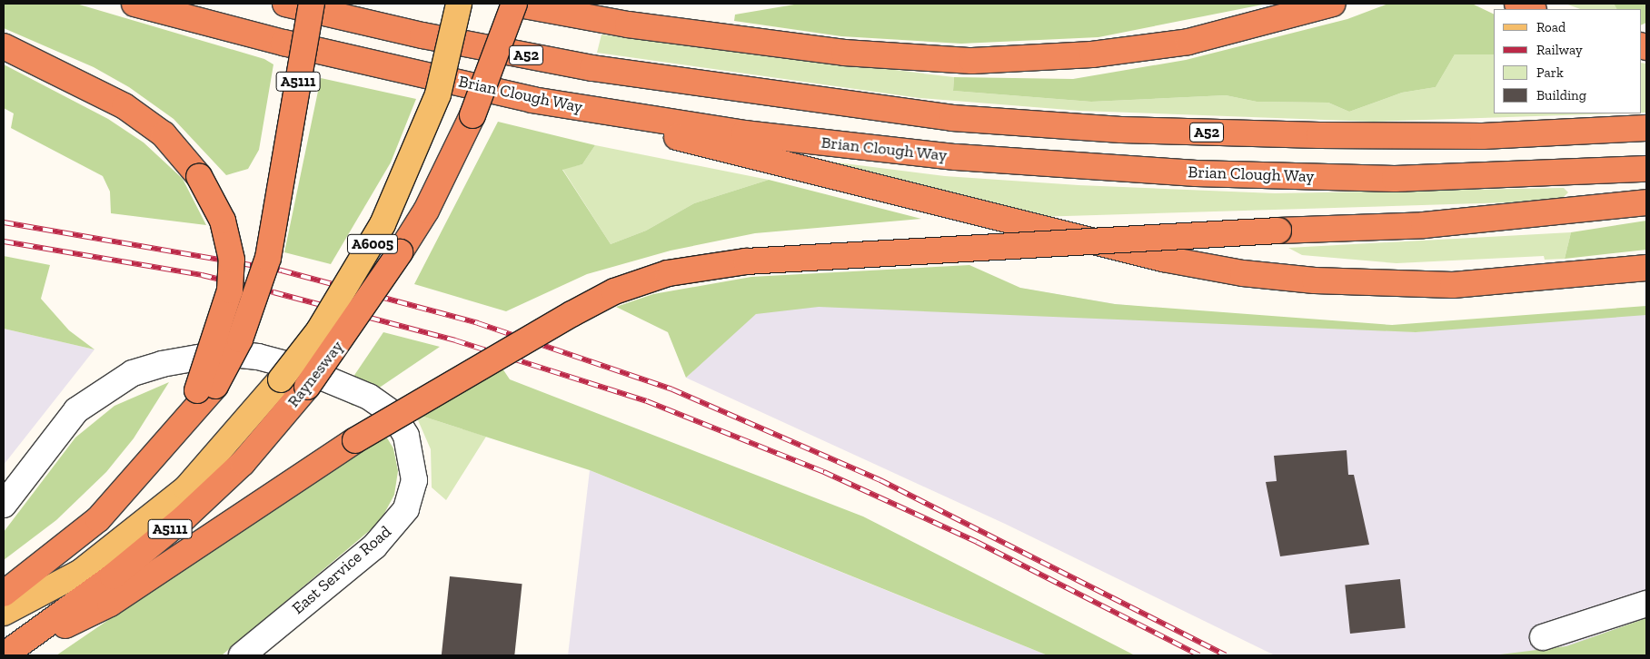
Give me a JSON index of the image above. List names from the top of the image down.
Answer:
{
  "streets": {
    "highway": [
      "A52",
      "A5111",
      "Brian Clough Way",
      "Raynesway"
    ],
    "main road": ["A6005"],
    "street": ["East Service Road"]
  },
  "crossings": [
    ["Raynesway", "East Service Road"]
  ],
  "legend": [
    "Road",
    "Railway",
    "Park",
    "Building"
  ]
}
